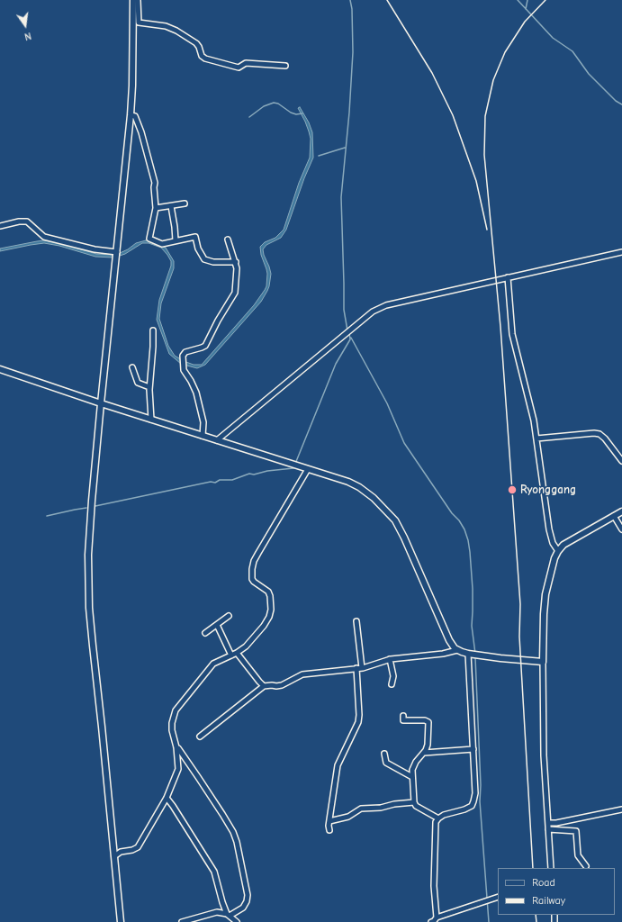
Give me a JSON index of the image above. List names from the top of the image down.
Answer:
{
  "places": ["Ryonggang"],
  "legend": ["Road", "Railway"],
  "north": "bottom"
}
